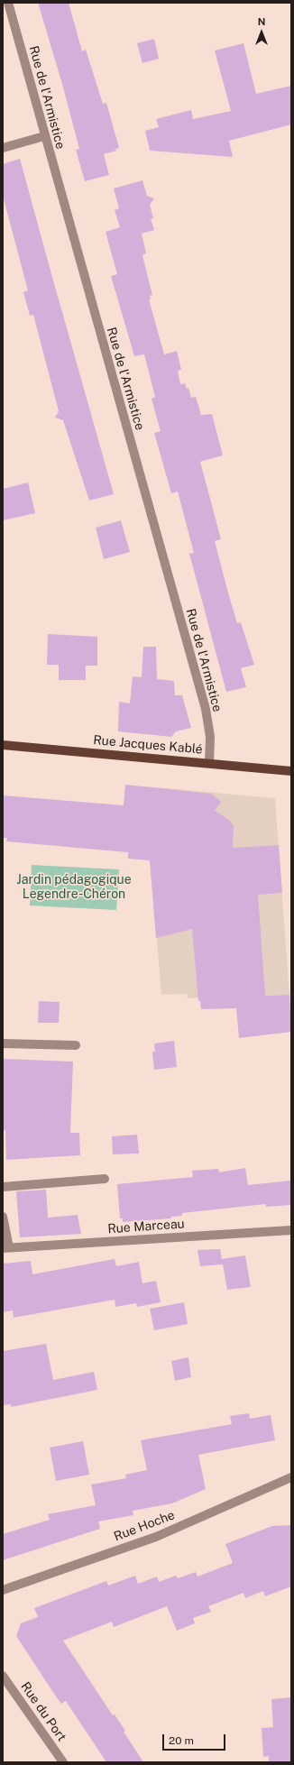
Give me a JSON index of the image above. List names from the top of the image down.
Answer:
{
  "streets": {
    "main road": ["Rue Jacques Kablé"],
    "street": [
      "Rue de l'Armistice",
      "Rue Marceau",
      "Rue Hoche",
      "Rue du Port"
    ]
  },
  "crossings": [
    ["Rue de l'Armistice", "Rue Jacques Kablé"]
  ],
  "parks": ["Jardin pédagogique Legendre-Chéron"],
  "scale_bar": "20 m",
  "north": "top"
}
